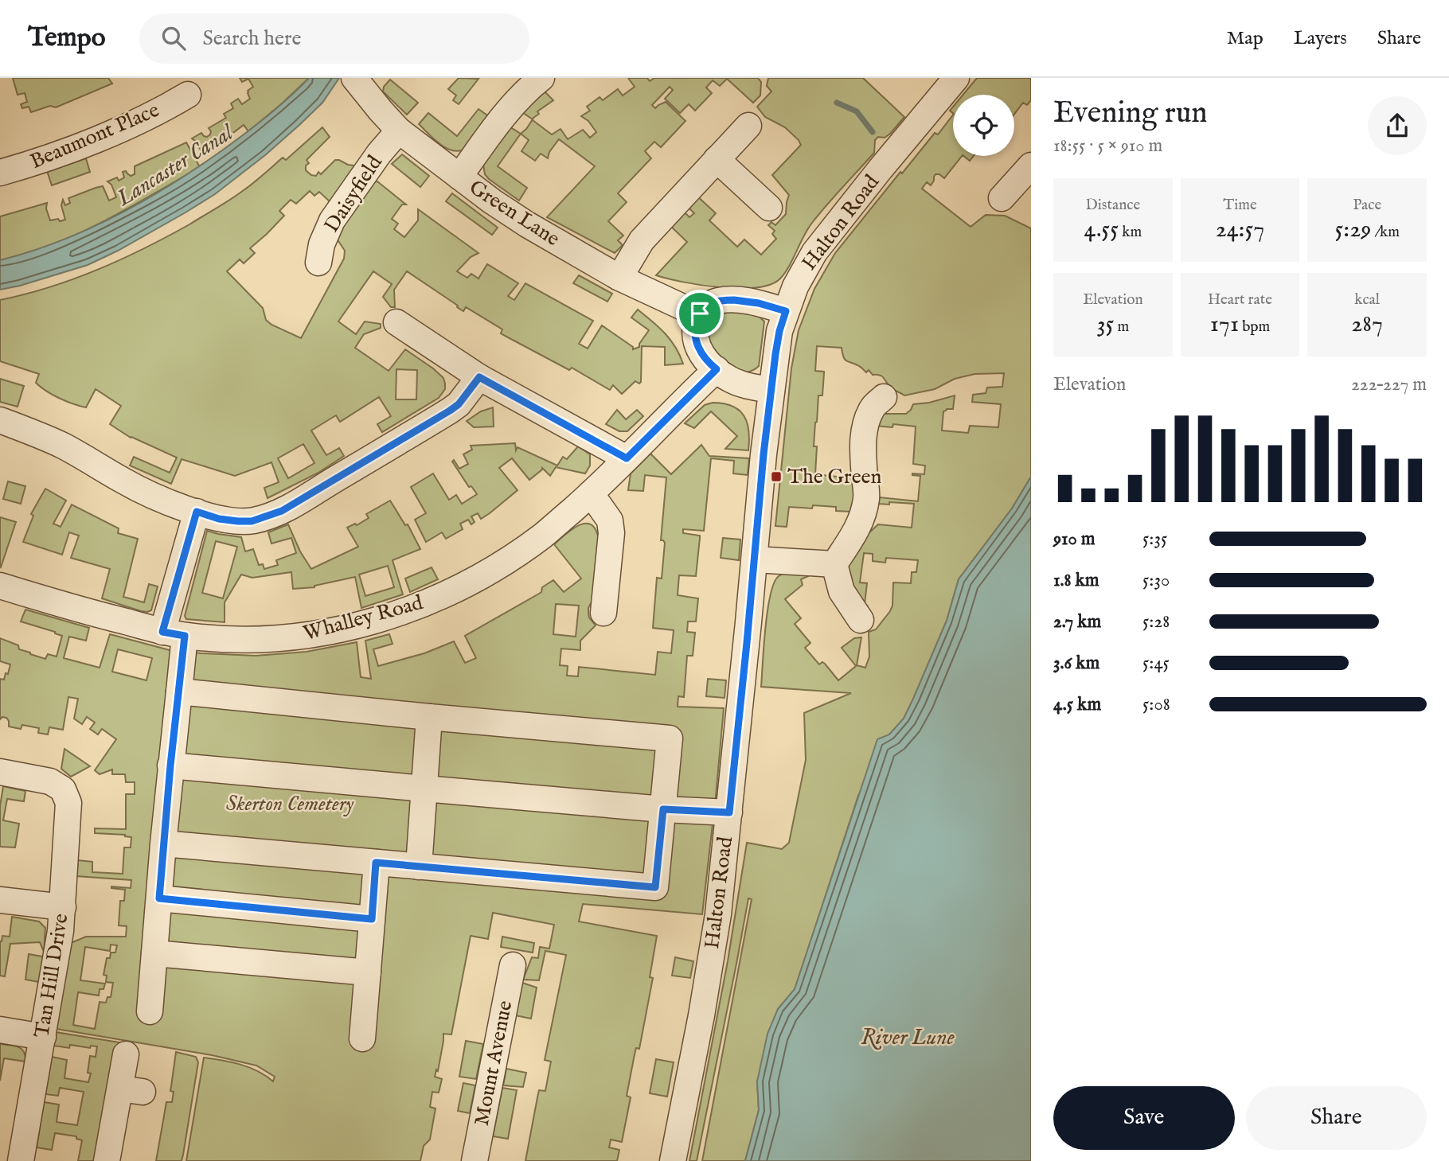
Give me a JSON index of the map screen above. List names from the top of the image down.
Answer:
{
  "streets": {
    "street": [
      "Beaumont Place",
      "Daisyfield",
      "Green Lane",
      "Halton Road",
      "Whalley Road",
      "Tan Hill Drive",
      "Mount Avenue"
    ]
  },
  "crossings": [
    ["Daisyfield", "Green Lane"]
  ],
  "water": ["Lancaster Canal", "River Lune"],
  "parks": ["Skerton Cemetery"],
  "places": {
    "transit": ["The Green"]
  },
  "page": {
    "header": "Tempo",
    "search": "Search here",
    "nav": ["Map", "Layers", "Share"],
    "heading": ["Evening run", "18:55 · 5 × 910 m"],
    "stats": [
      ["Distance", "4.55 km"],
      ["Time", "24:57"],
      ["Pace", "5:29 /km"],
      ["Elevation", "35 m"],
      ["Heart rate", "171 bpm"],
      ["kcal", "287"]
    ],
    "chart": ["Elevation", "222–227 m"],
    "list": [
      {
        "name": "910 m",
        "note": "5:35"
      },
      {
        "name": "1.8 km",
        "note": "5:30"
      },
      {
        "name": "2.7 km",
        "note": "5:28"
      },
      {
        "name": "3.6 km",
        "note": "5:45"
      },
      {
        "name": "4.5 km",
        "note": "5:08"
      }
    ],
    "buttons": ["Save", "Share"]
  }
}
